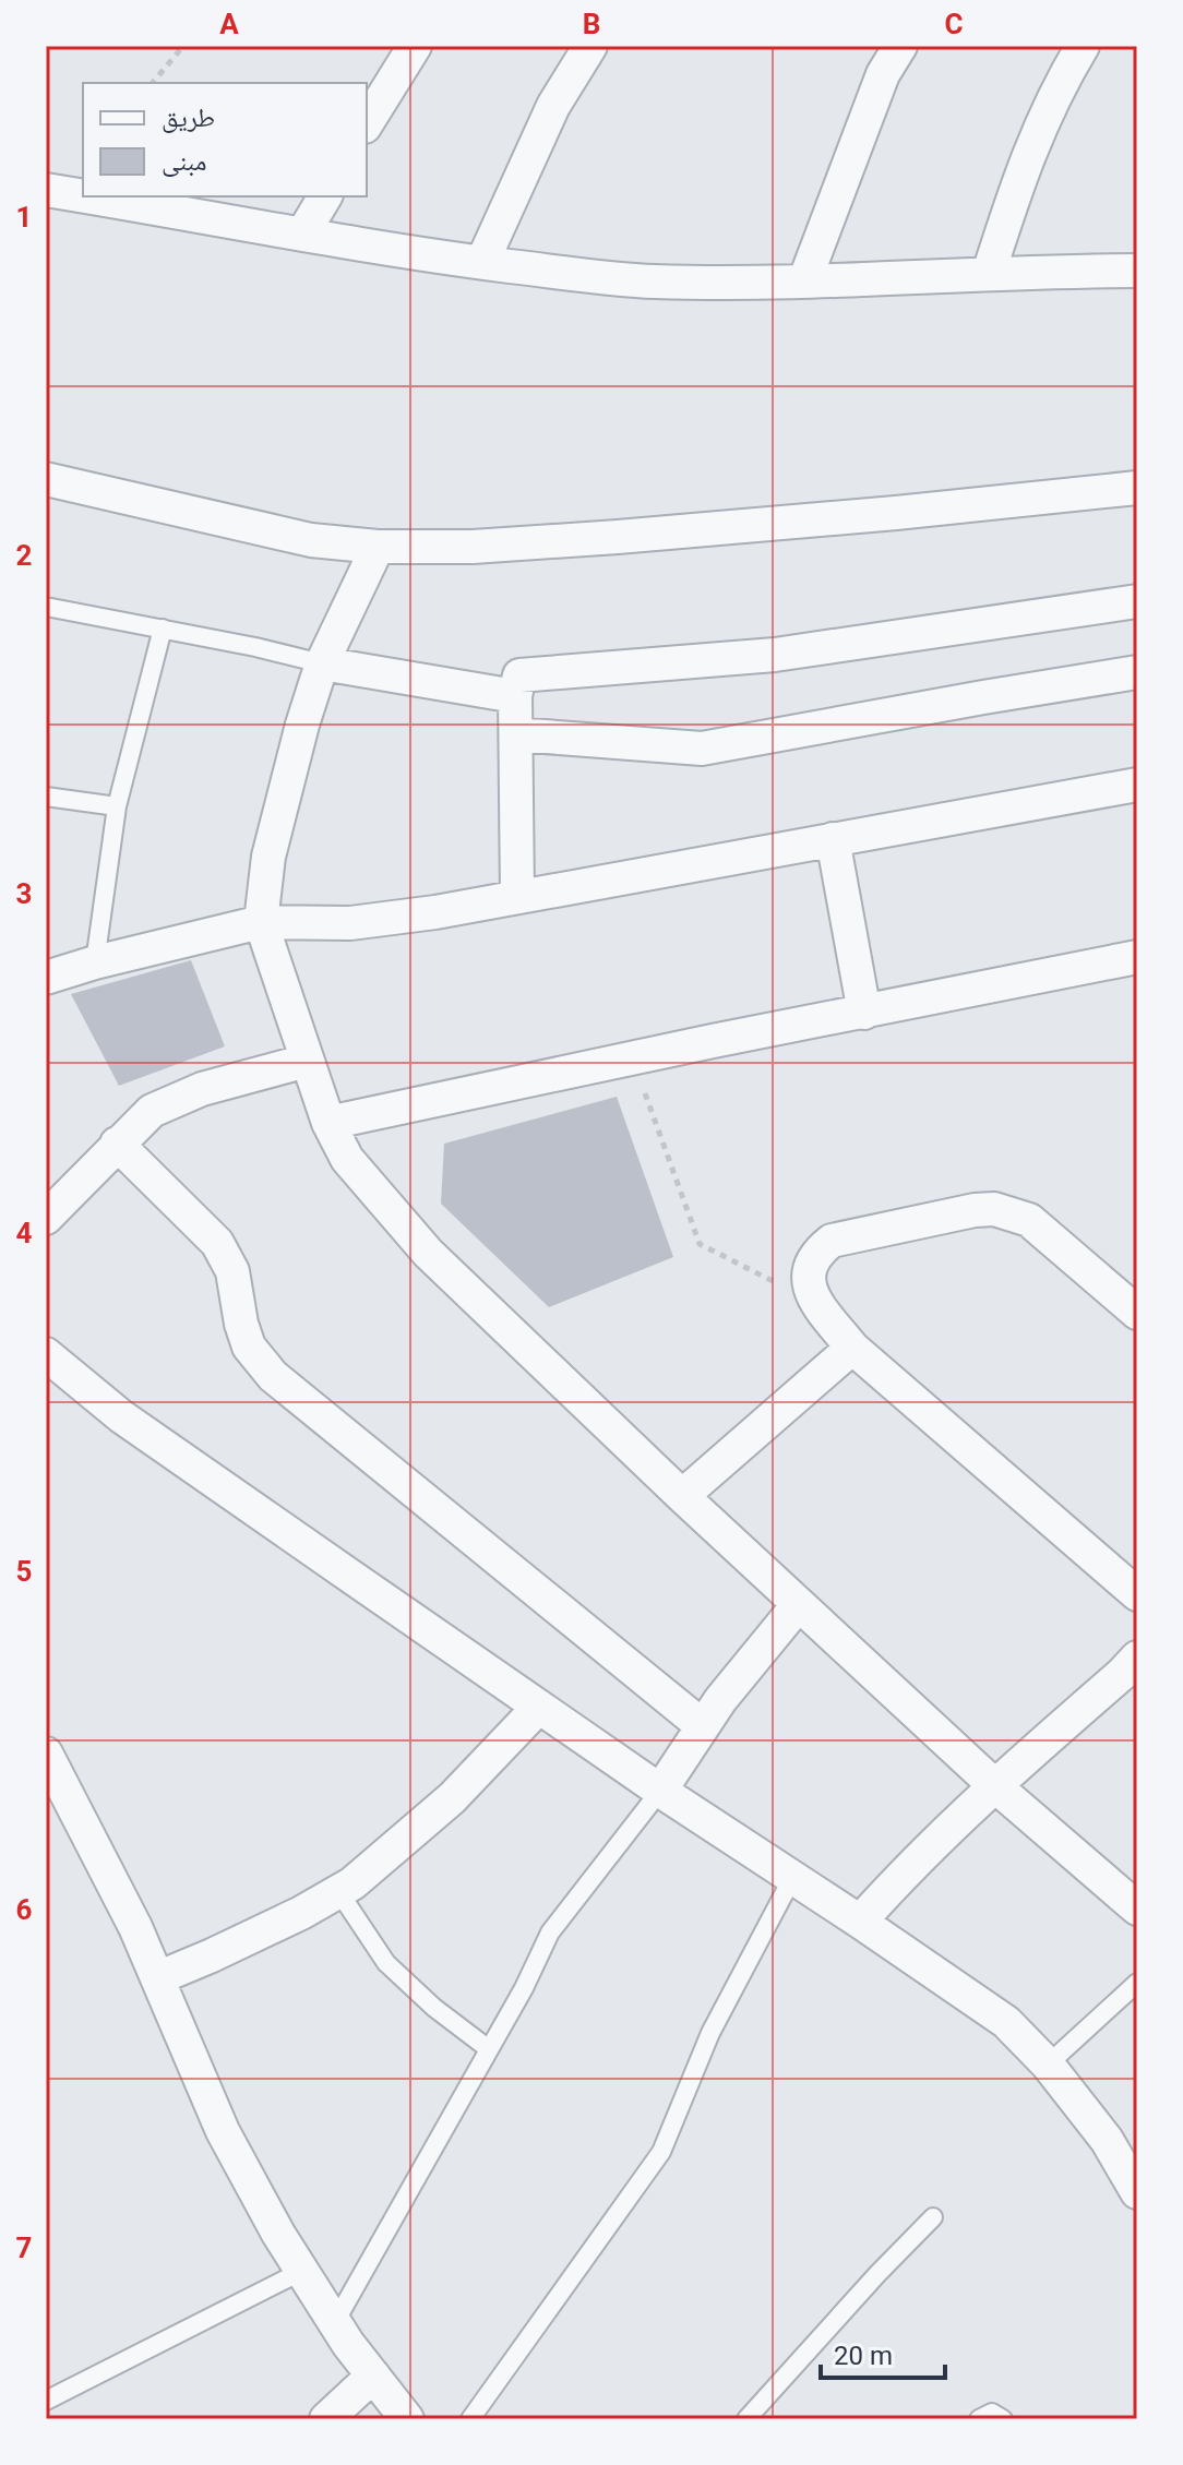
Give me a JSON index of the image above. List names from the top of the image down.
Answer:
{
  "legend": ["طريق", "مبنى"],
  "scale_bar": "20 m",
  "grid": {
    "columns": ["A", "B", "C"],
    "rows": [
      "1",
      "2",
      "3",
      "4",
      "5",
      "6",
      "7"
    ]
  }
}
